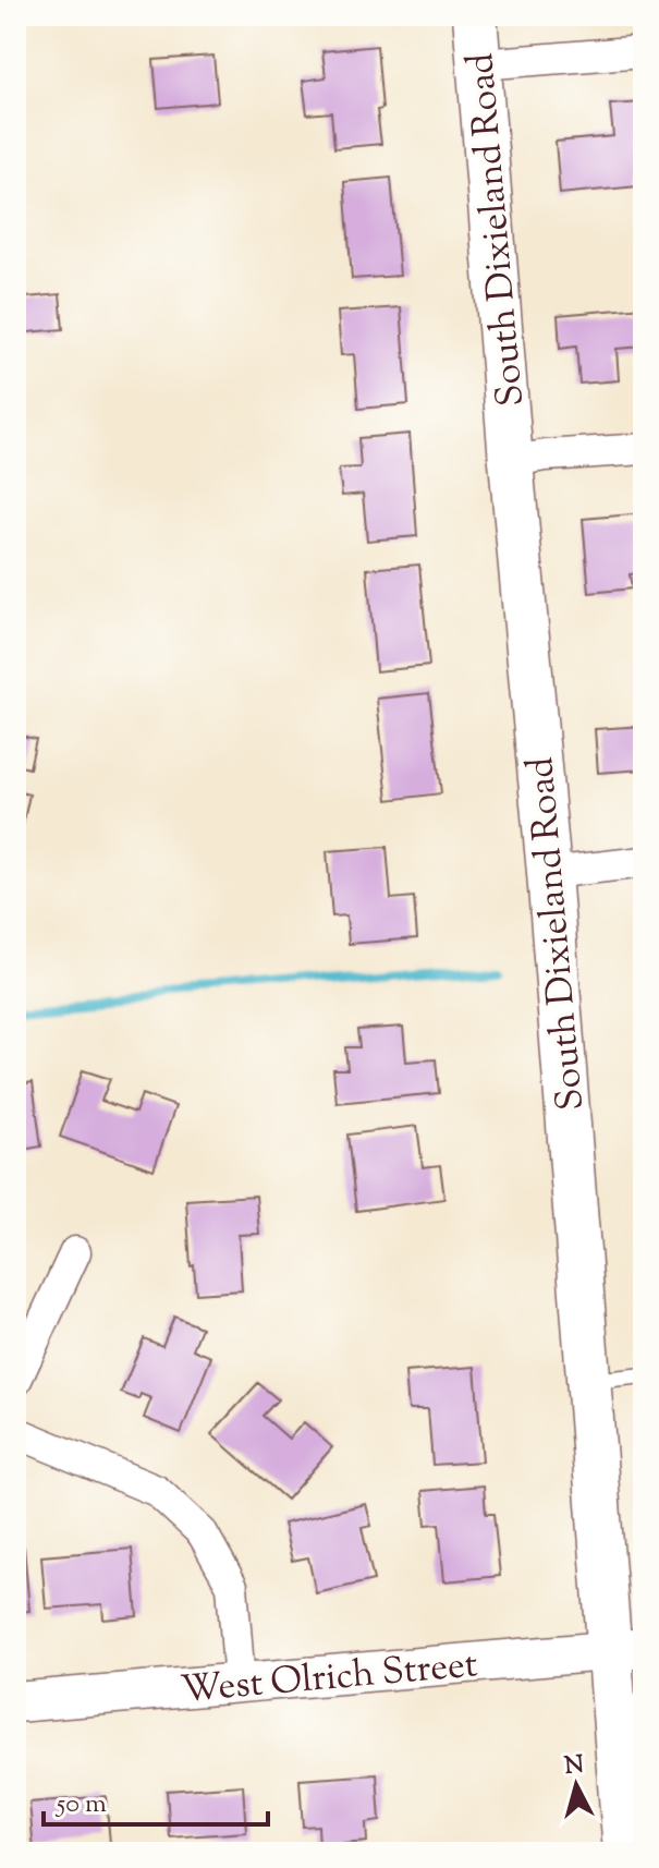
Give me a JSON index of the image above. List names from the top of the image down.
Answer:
{
  "streets": {
    "main road": ["South Dixieland Road"],
    "street": ["West Olrich Street"]
  },
  "crossings": [
    ["South Dixieland Road", "West Olrich Street"]
  ],
  "scale_bar": "50 m",
  "north": "top"
}
